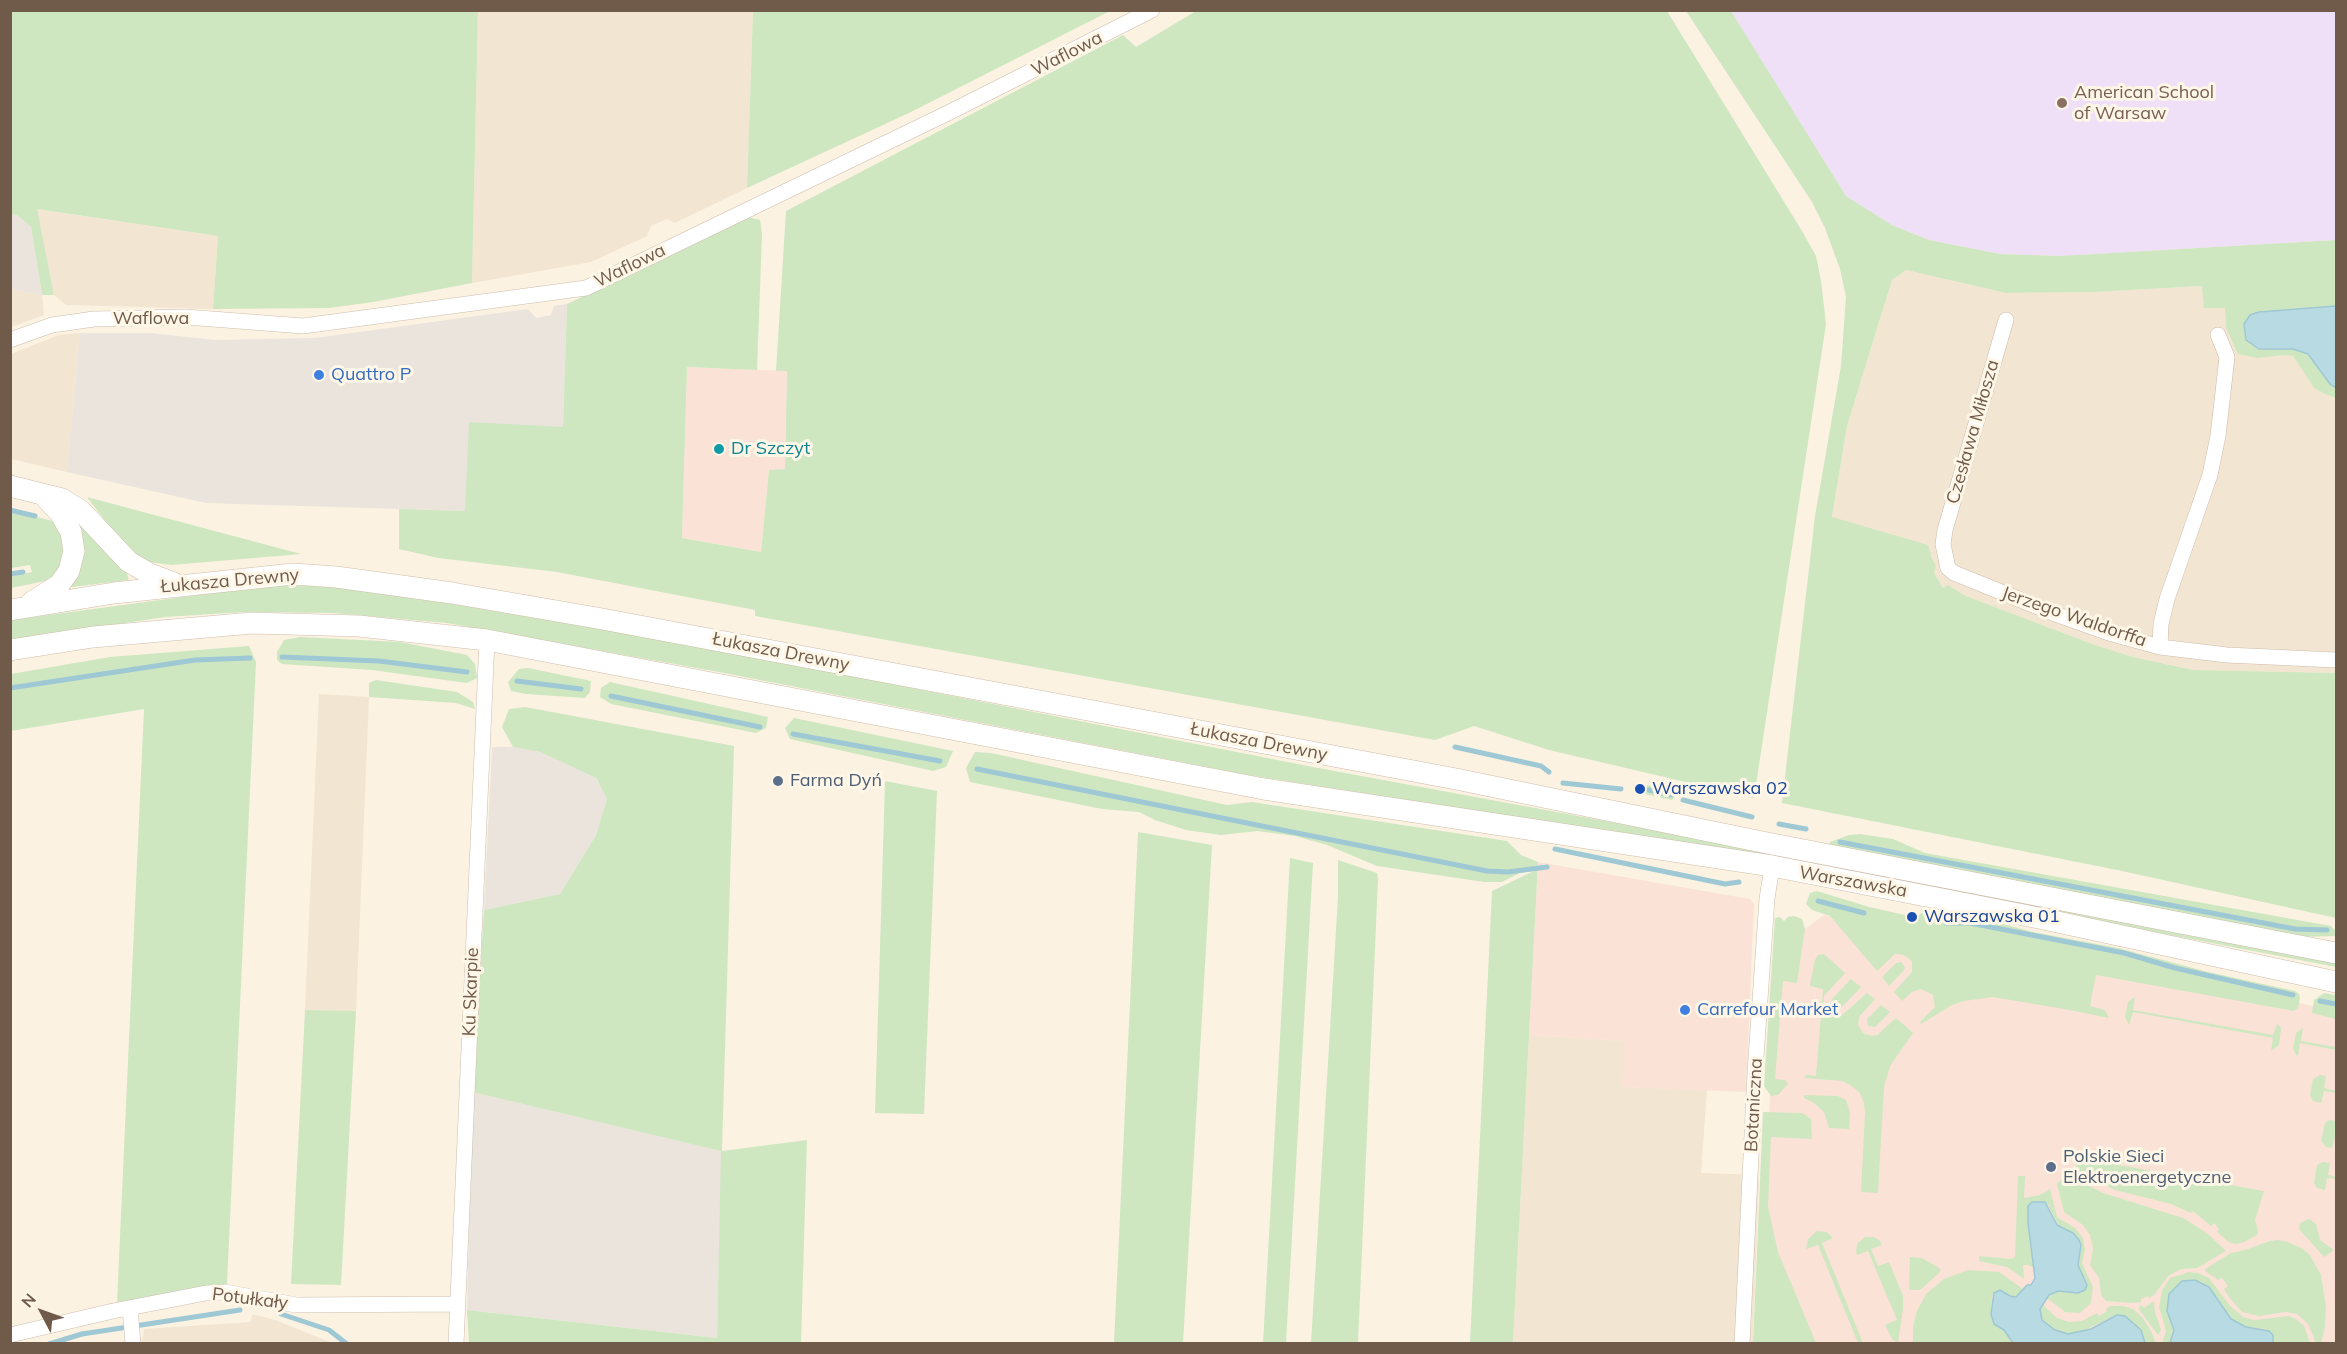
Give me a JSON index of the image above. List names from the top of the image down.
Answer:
{
  "streets": {
    "main road": ["Łukasza Drewny", "Warszawska"],
    "street": [
      "Waflowa",
      "Czesława Miłosza",
      "Jerzego Waldorffa",
      "Ku Skarpie",
      "Botaniczna",
      "Potułkały"
    ]
  },
  "crossings": [
    ["Czesława Miłosza", "Jerzego Waldorffa"],
    ["Łukasza Drewny", "Warszawska"],
    ["Warszawska", "Ku Skarpie"],
    ["Warszawska", "Botaniczna"],
    ["Ku Skarpie", "Potułkały"]
  ],
  "places": [
    "American School of Warsaw",
    "Quattro P",
    "Dr Szczyt",
    "Farma Dyń",
    "Warszawska 02",
    "Warszawska 01",
    "Carrefour Market",
    "Polskie Sieci Elektroenergetyczne"
  ],
  "north": "top left"
}
